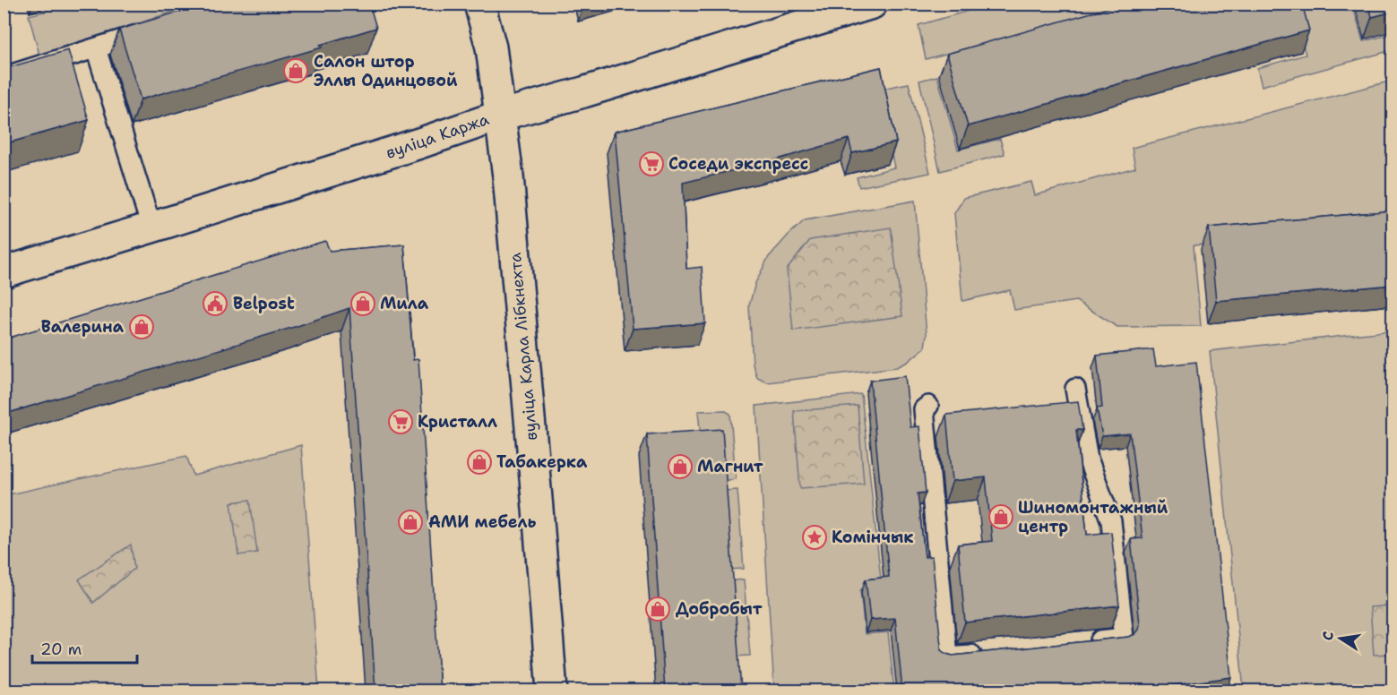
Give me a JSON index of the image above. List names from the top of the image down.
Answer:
{
  "streets": {
    "street": ["вуліца Каржа", "вуліца Карла Лібкнехта"]
  },
  "crossings": [
    ["вуліца Каржа", "вуліца Карла Лібкнехта"]
  ],
  "places": {
    "shop": [
      "Салон штор Эллы Одинцовой",
      "Мила",
      "Валерина",
      "Табакерка",
      "Магнит",
      "Шиномонтажный центр",
      "АМИ мебель",
      "Добробыт"
    ],
    "supermarket": ["Соседи экспресс", "Кристалл"],
    "public building": ["Belpost"],
    "place": ["Комінчык"]
  },
  "scale_bar": "20 m",
  "north": "left"
}
